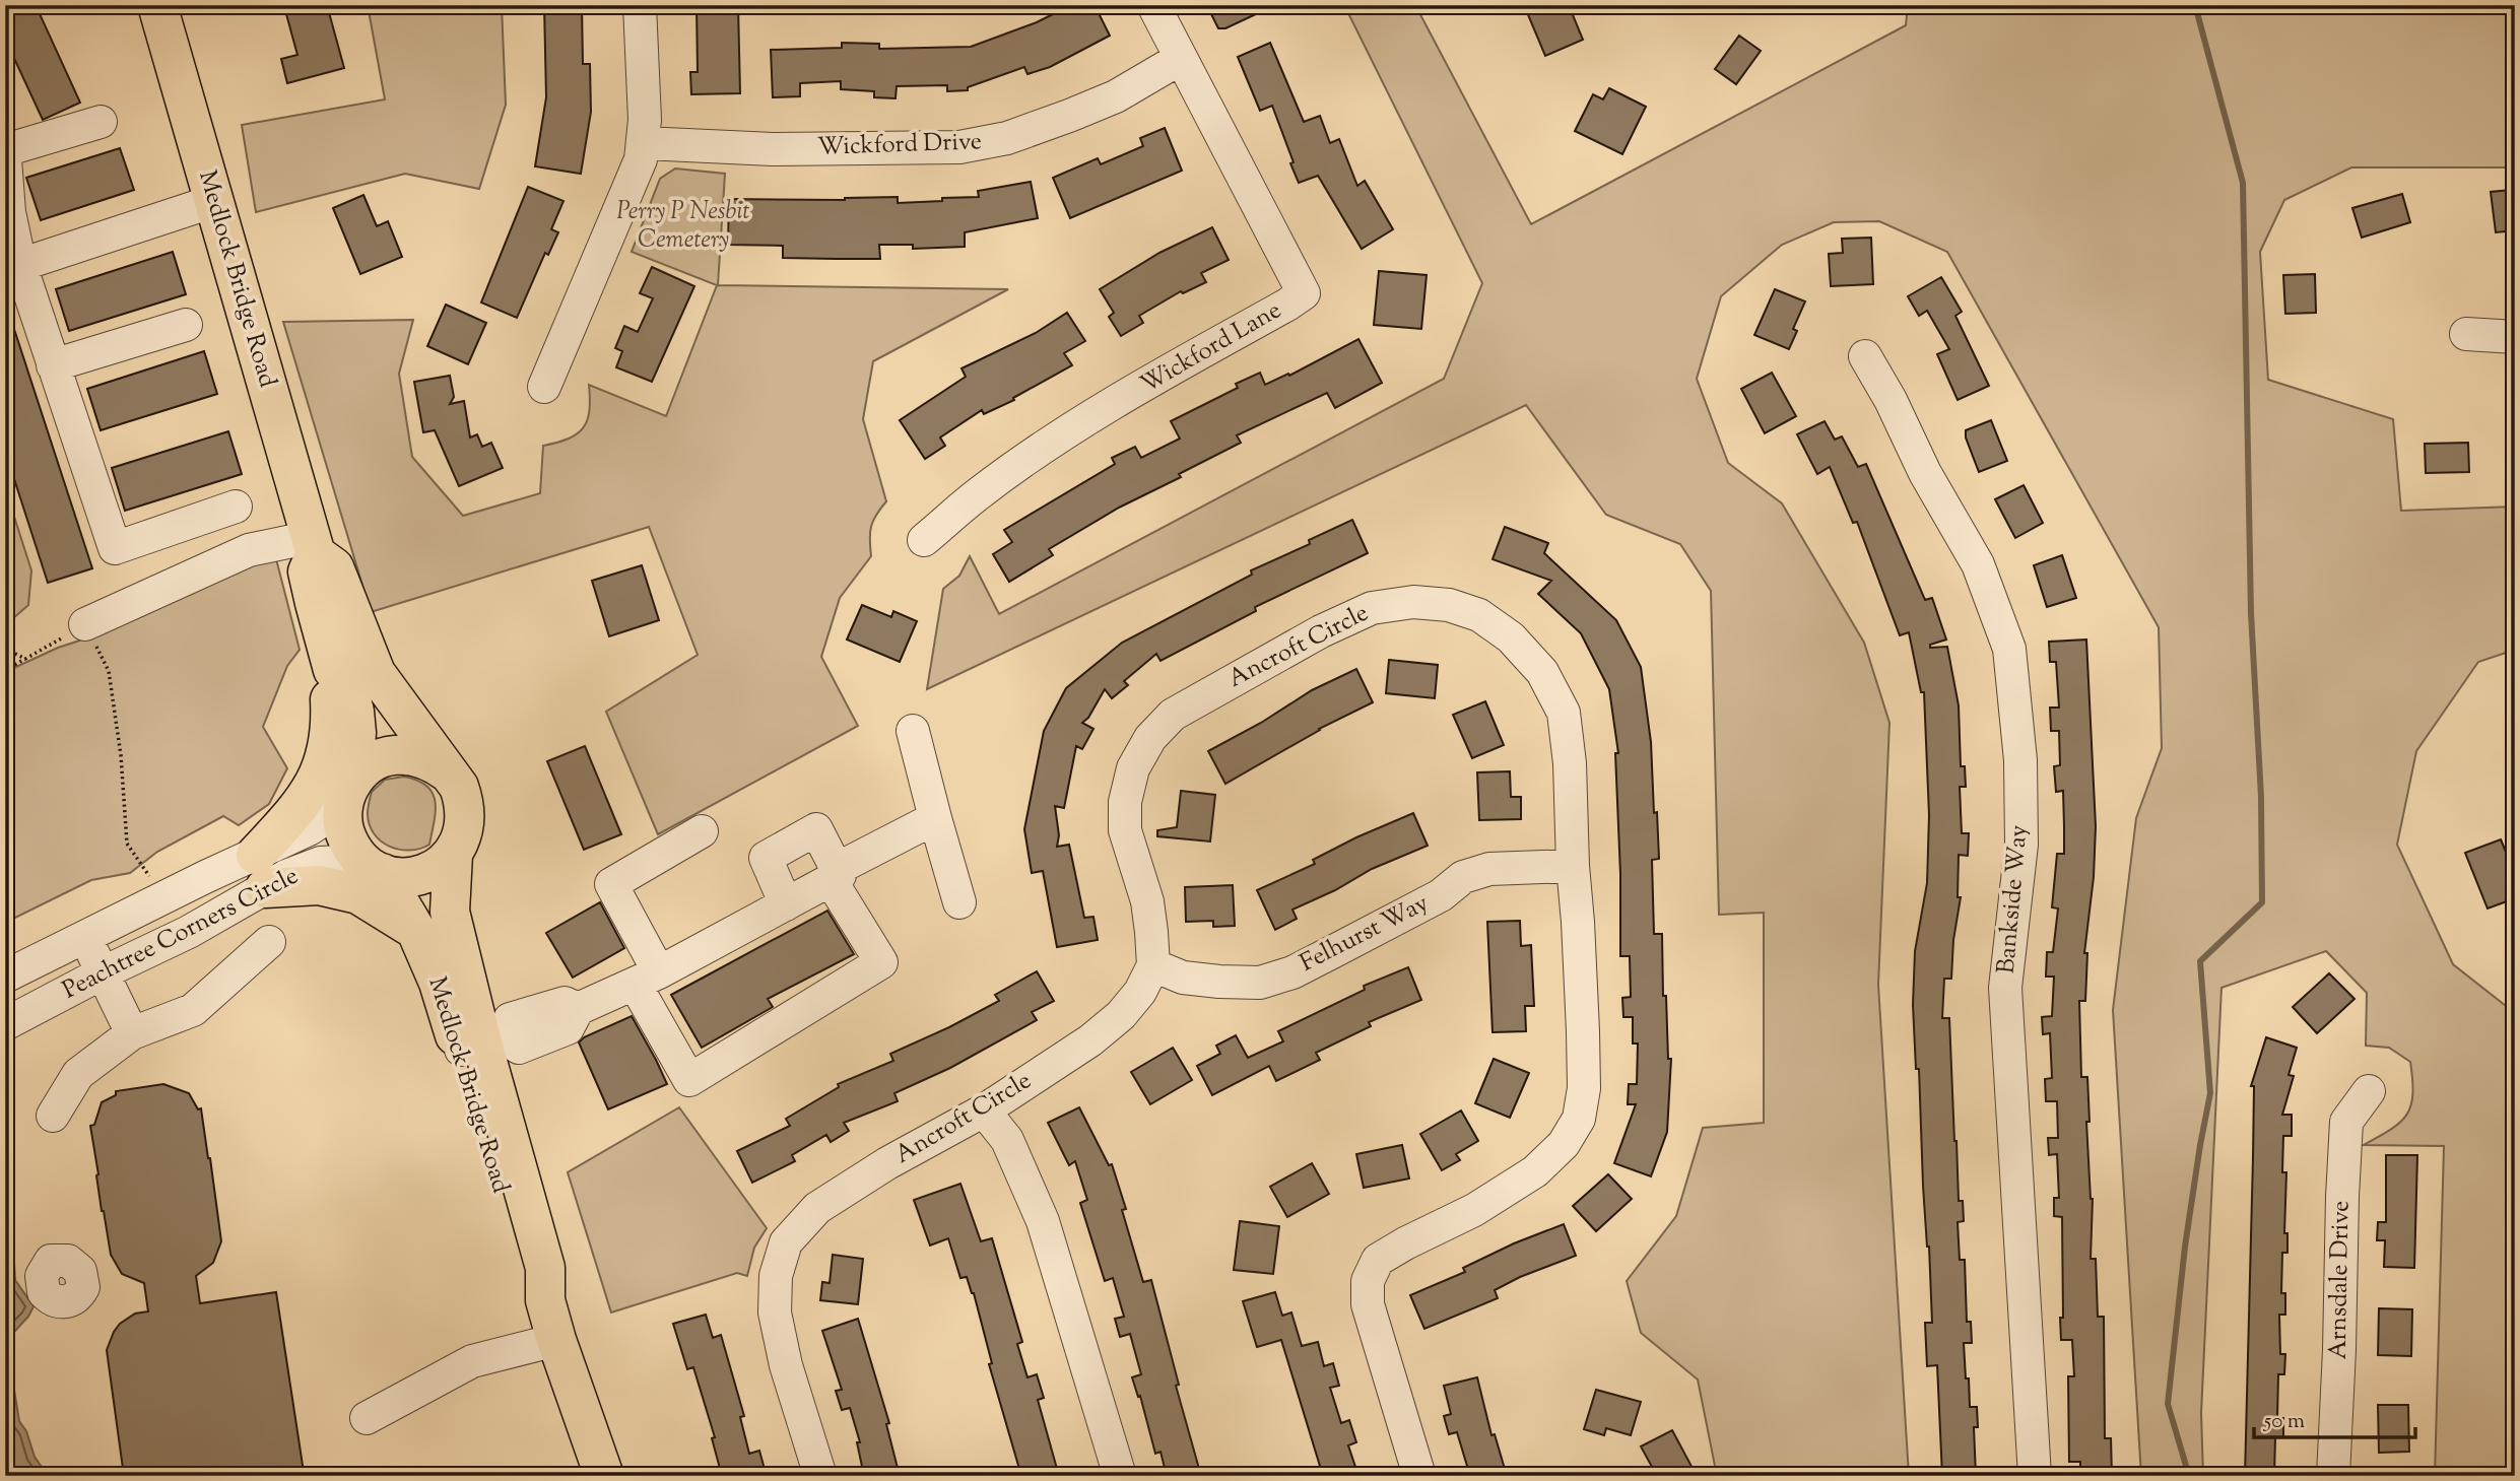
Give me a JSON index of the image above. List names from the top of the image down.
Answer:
{
  "streets": {
    "main road": ["Medlock Bridge Road"],
    "street": [
      "Wickford Drive",
      "Wickford Lane",
      "Ancroft Circle",
      "Bankside Way",
      "Peachtree Corners Circle",
      "Felhurst Way",
      "Arnsdale Drive"
    ]
  },
  "crossings": [
    ["Wickford Drive", "Wickford Lane"],
    ["Medlock Bridge Road", "Peachtree Corners Circle"],
    ["Ancroft Circle", "Felhurst Way"]
  ],
  "parks": ["Perry P Nesbit Cemetery"],
  "scale_bar": "50 m"
}
